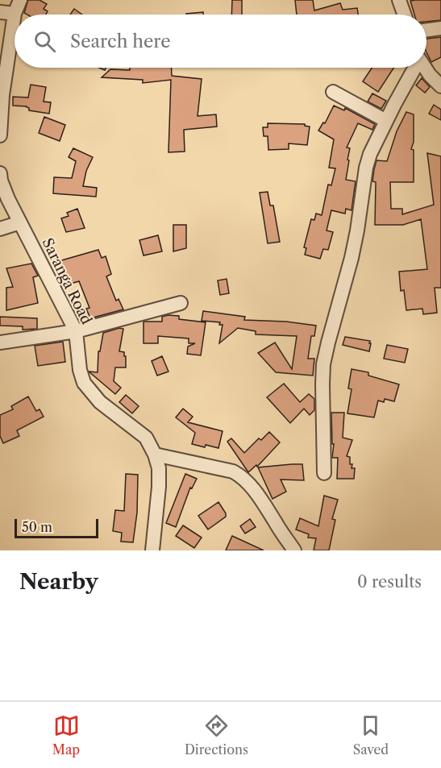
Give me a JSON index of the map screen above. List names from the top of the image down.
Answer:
{
  "streets": {
    "street": ["Saranga Road"]
  },
  "scale_bar": "50 m",
  "page": {
    "search": "Search here",
    "scale": "50 m",
    "heading": ["Nearby", "0 results"],
    "nav": ["Map", "Directions", "Saved"]
  }
}
